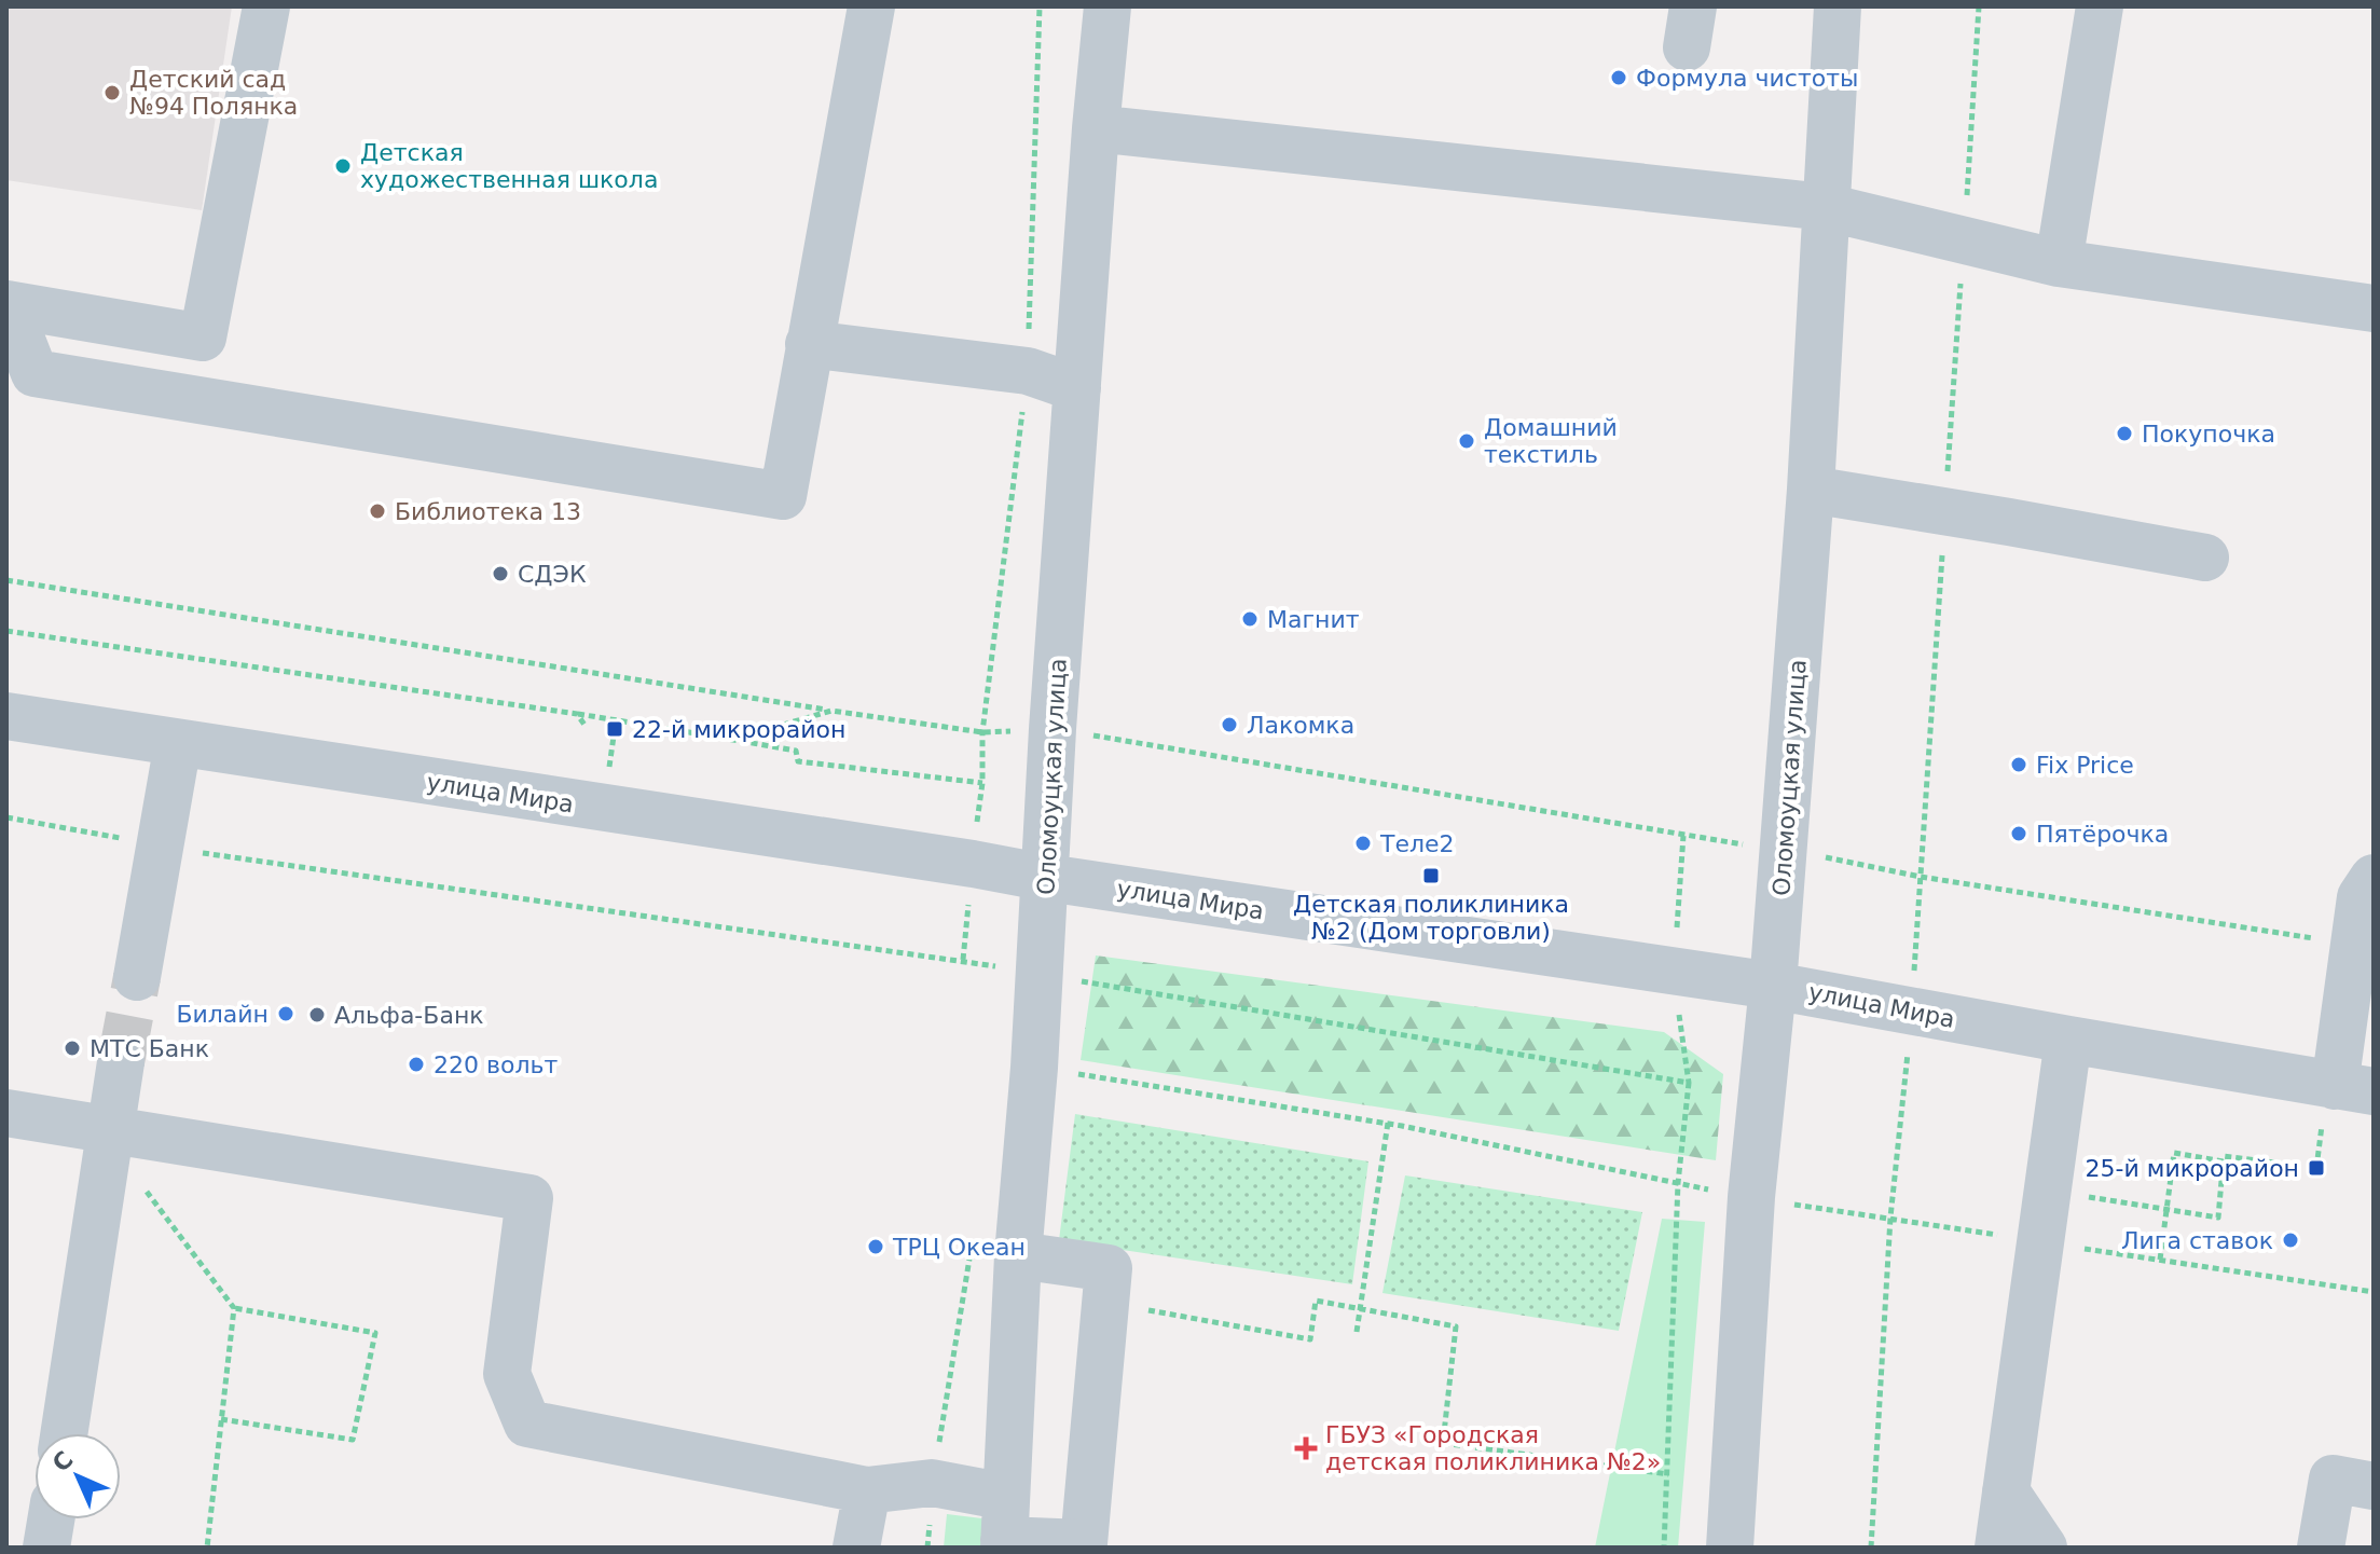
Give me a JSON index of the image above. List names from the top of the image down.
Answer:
{
  "streets": {
    "street": ["Оломоуцкая улица", "улица Мира"]
  },
  "crossings": [
    ["Оломоуцкая улица", "улица Мира"]
  ],
  "places": {
    "other": [
      "Формула чистоты",
      "Детский сад №94 Полянка",
      "Детская художественная школа",
      "Покупочка",
      "Домашний текстиль",
      "Библиотека 13",
      "СДЭК",
      "Магнит",
      "Лакомка",
      "Fix Price",
      "Пятёрочка",
      "Теле2",
      "Билайн",
      "Альфа-Банк",
      "МТС Банк",
      "220 вольт",
      "Лига ставок",
      "ТРЦ Океан"
    ],
    "transit": ["22-й микрорайон", "Детская поликлиника №2 (Дом торговли)", "25-й микрорайон"],
    "health": ["ГБУЗ «Городская детская поликлиника №2»"]
  },
  "north": "top left"
}
